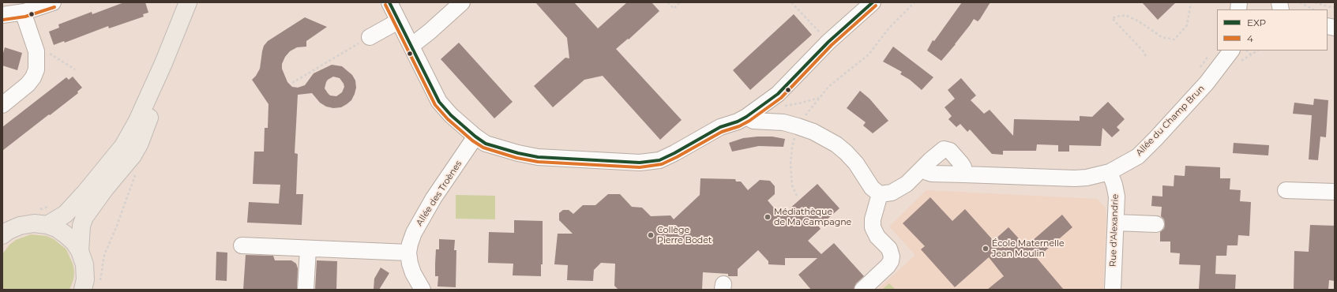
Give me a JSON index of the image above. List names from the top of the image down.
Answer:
{
  "streets": {
    "street": ["Allée du Champ Brun", "Allée des Troènes", "Rue d'Alexandrie"]
  },
  "crossings": [
    ["Allée du Champ Brun", "Rue d'Alexandrie"]
  ],
  "places": ["Médiathèque de Ma Campagne", "Collège Pierre Bodet", "École Maternelle Jean Moulin"],
  "lines": ["transit line EXP", "transit line 4"],
  "legend": ["EXP", "4"]
}
